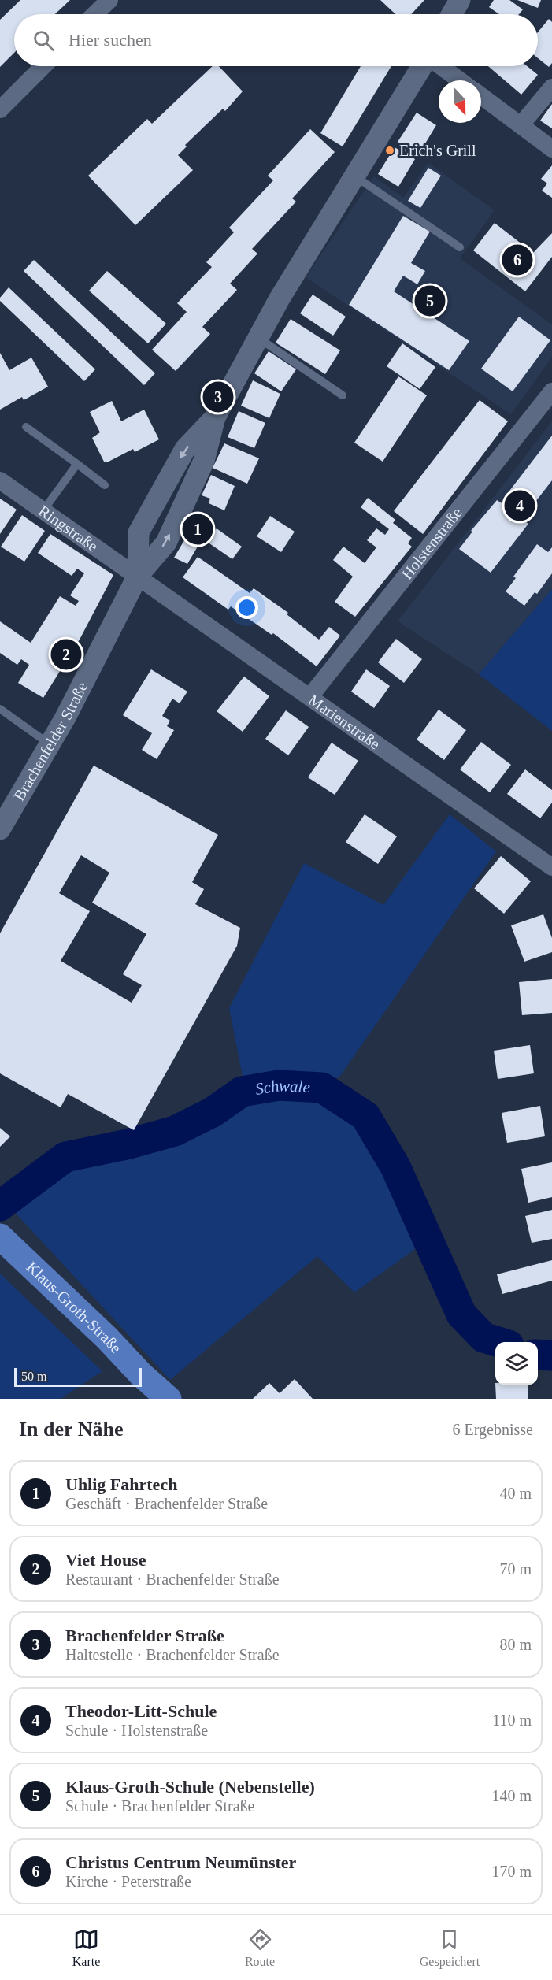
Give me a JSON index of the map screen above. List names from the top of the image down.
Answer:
{
  "streets": {
    "main road": ["Klaus-Groth-Straße"],
    "street": [
      "Ringstraße",
      "Holstenstraße",
      "Marienstraße",
      "Brachenfelder Straße"
    ]
  },
  "crossings": [
    ["Ringstraße", "Marienstraße"],
    ["Ringstraße", "Brachenfelder Straße"],
    ["Holstenstraße", "Marienstraße"],
    ["Marienstraße", "Brachenfelder Straße"]
  ],
  "water": ["Schwale"],
  "places": ["Erich's Grill"],
  "scale_bar": "50 m",
  "north": "bottom",
  "page": {
    "search": "Hier suchen",
    "pins": [
      "6",
      "5",
      "3",
      "4",
      "1",
      "2"
    ],
    "scale": "50 m",
    "heading": ["In der Nähe", "6 Ergebnisse"],
    "list": [
      {
        "mark": "1",
        "name": "Uhlig Fahrtech",
        "note": "Geschäft · Brachenfelder Straße",
        "value": "40 m"
      },
      {
        "mark": "2",
        "name": "Viet House",
        "note": "Restaurant · Brachenfelder Straße",
        "value": "70 m"
      },
      {
        "mark": "3",
        "name": "Brachenfelder Straße",
        "note": "Haltestelle · Brachenfelder Straße",
        "value": "80 m"
      },
      {
        "mark": "4",
        "name": "Theodor-Litt-Schule",
        "note": "Schule · Holstenstraße",
        "value": "110 m"
      },
      {
        "mark": "5",
        "name": "Klaus-Groth-Schule (Nebenstelle)",
        "note": "Schule · Brachenfelder Straße",
        "value": "140 m"
      },
      {
        "mark": "6",
        "name": "Christus Centrum Neumünster",
        "note": "Kirche · Peterstraße",
        "value": "170 m"
      }
    ],
    "nav": ["Karte", "Route", "Gespeichert"]
  }
}
